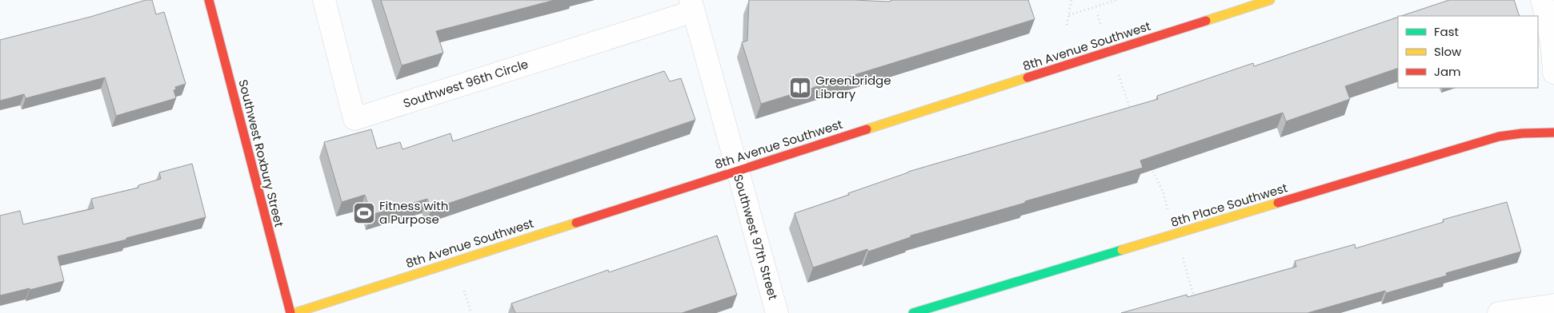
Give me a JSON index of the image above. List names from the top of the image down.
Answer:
{
  "streets": {
    "street": [
      "8th Avenue Southwest",
      "Southwest 96th Circle",
      "Southwest Roxbury Street",
      "8th Place Southwest",
      "Southwest 97th Street"
    ]
  },
  "crossings": [
    ["8th Avenue Southwest", "Southwest 97th Street"],
    ["Southwest 96th Circle", "Southwest 97th Street"]
  ],
  "places": {
    "library": ["Greenbridge Library"],
    "sports": ["Fitness with a Purpose"]
  },
  "legend": ["Fast", "Slow", "Jam"]
}
